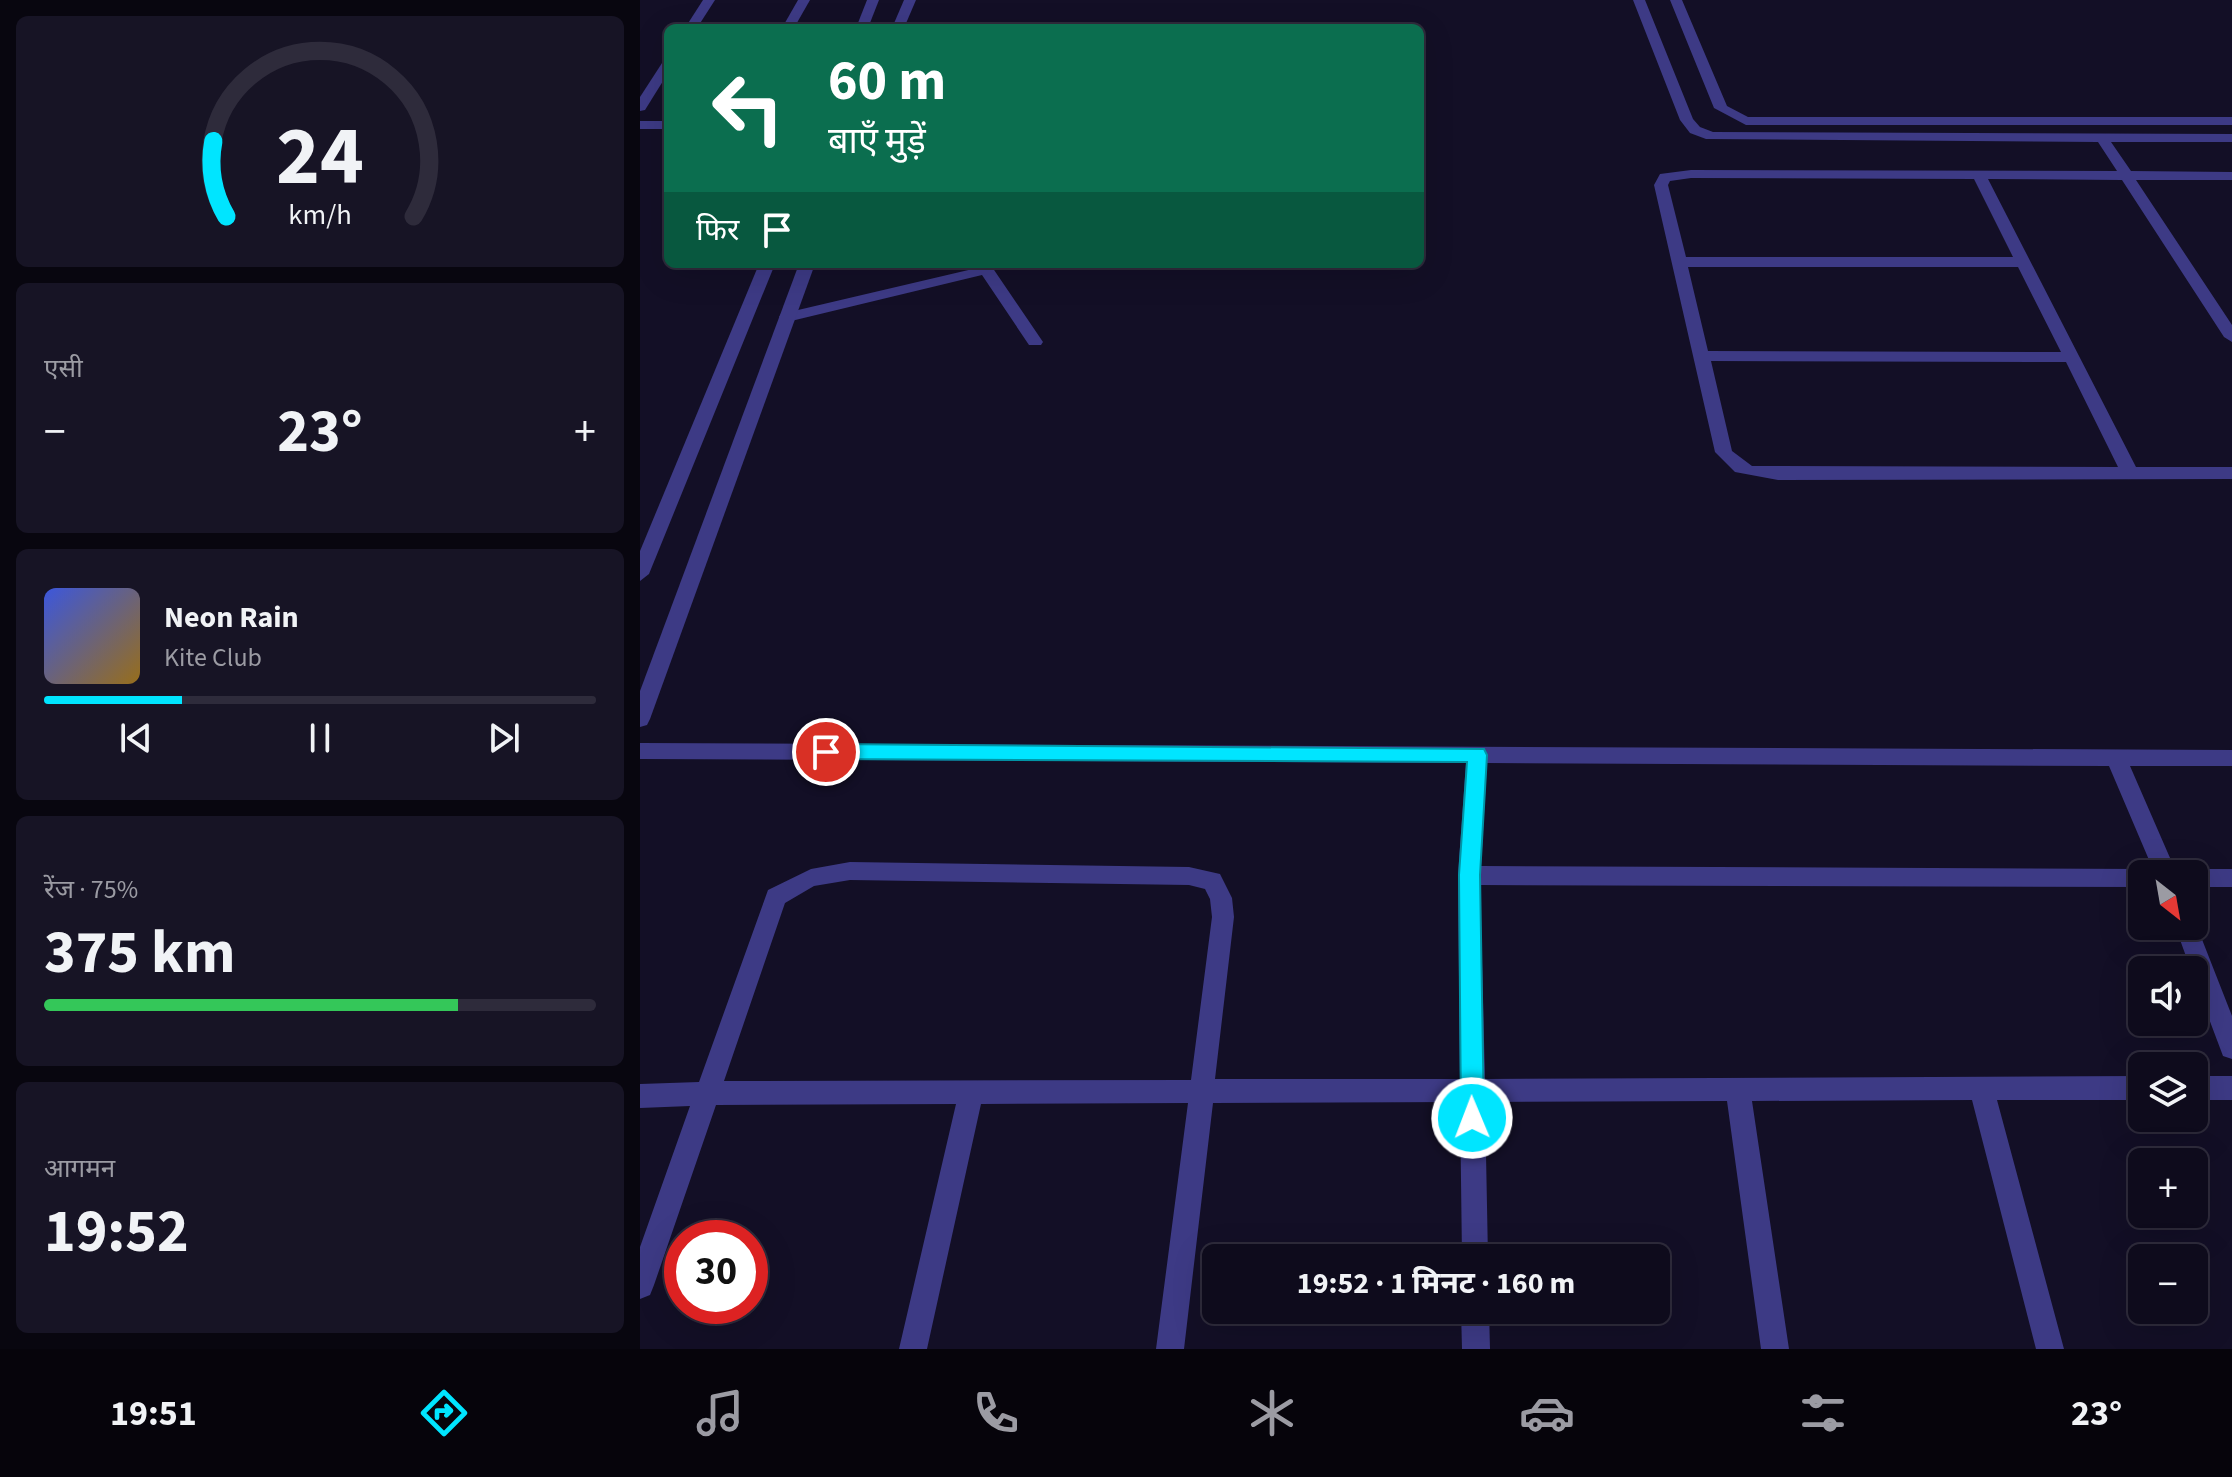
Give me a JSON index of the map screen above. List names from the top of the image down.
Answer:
{
  "north": "bottom right",
  "page": {
    "turn": ["60 m", "बाएँ मुड़ें"],
    "then": "फिर",
    "tile": [
      "एसी",
      ["रेंज · 75%", "375 km"],
      ["आगमन", "19:52"]
    ],
    "heat": ["−", "23°", "+"],
    "song": ["Neon Rain", "Kite Club"],
    "map_buttons": ["+", "−"],
    "limit": "30",
    "trip": "19:52 · 1 मिनट · 160 m",
    "tabs": ["19:51", "23°"],
    "gauge": ["24", "km/h"]
  }
}
